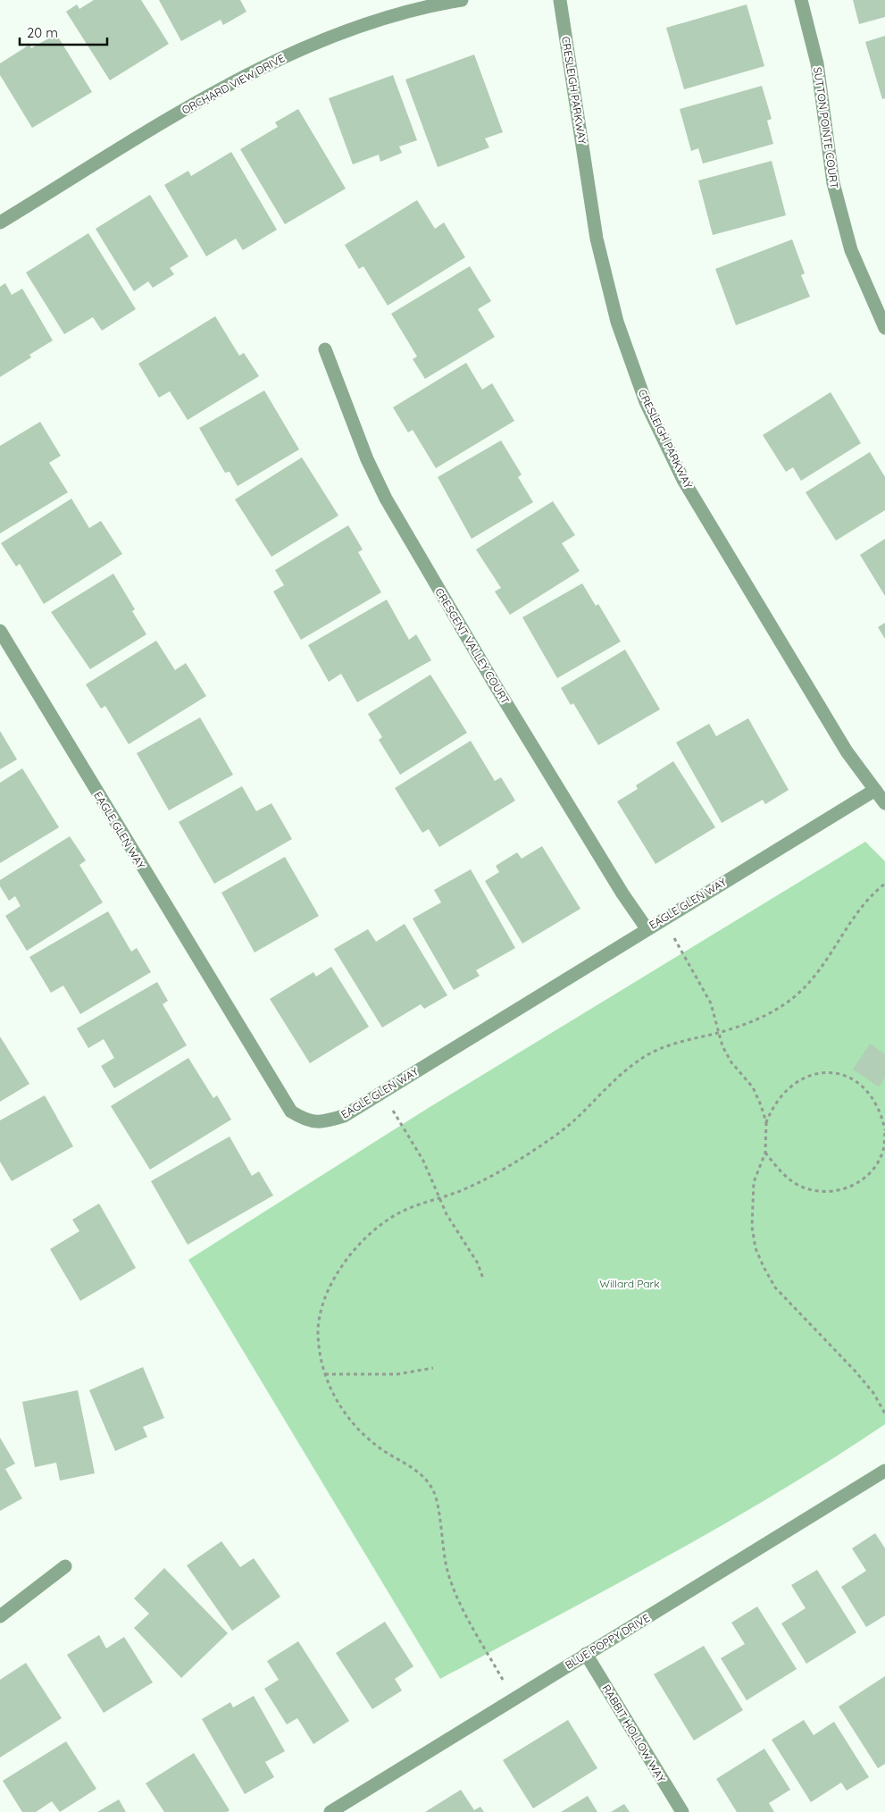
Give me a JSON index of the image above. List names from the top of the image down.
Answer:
{
  "streets": {
    "street": [
      "ORCHARD VIEW DRIVE",
      "CRESLEIGH PARKWAY",
      "SUTTON POINTE COURT",
      "CRESCENT VALLEY COURT",
      "EAGLE GLEN WAY",
      "BLUE POPPY DRIVE",
      "RABBIT HOLLOW WAY"
    ]
  },
  "crossings": [
    ["CRESLEIGH PARKWAY", "EAGLE GLEN WAY"],
    ["CRESCENT VALLEY COURT", "EAGLE GLEN WAY"],
    ["BLUE POPPY DRIVE", "RABBIT HOLLOW WAY"]
  ],
  "parks": ["Willard Park"],
  "scale_bar": "20 m"
}
